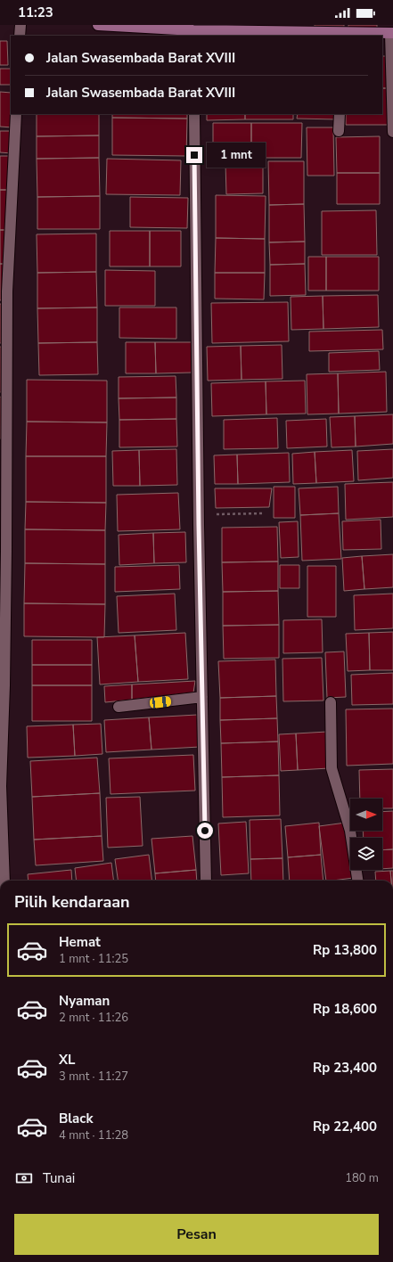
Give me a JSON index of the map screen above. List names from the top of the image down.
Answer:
{
  "north": "right",
  "page": {
    "status": "11:23",
    "banner": ["Jalan Swasembada Barat XVIII", "Jalan Swasembada Barat XVIII"],
    "bubble": "1 mnt",
    "heading": "Pilih kendaraan",
    "list": [
      {
        "name": "Hemat",
        "note": "1 mnt · 11:25",
        "value": "Rp 13,800"
      },
      {
        "name": "Nyaman",
        "note": "2 mnt · 11:26",
        "value": "Rp 18,600"
      },
      {
        "name": "XL",
        "note": "3 mnt · 11:27",
        "value": "Rp 23,400"
      },
      {
        "name": "Black",
        "note": "4 mnt · 11:28",
        "value": "Rp 22,400"
      }
    ],
    "pay": ["Tunai", "180 m"],
    "buttons": "Pesan"
  }
}
